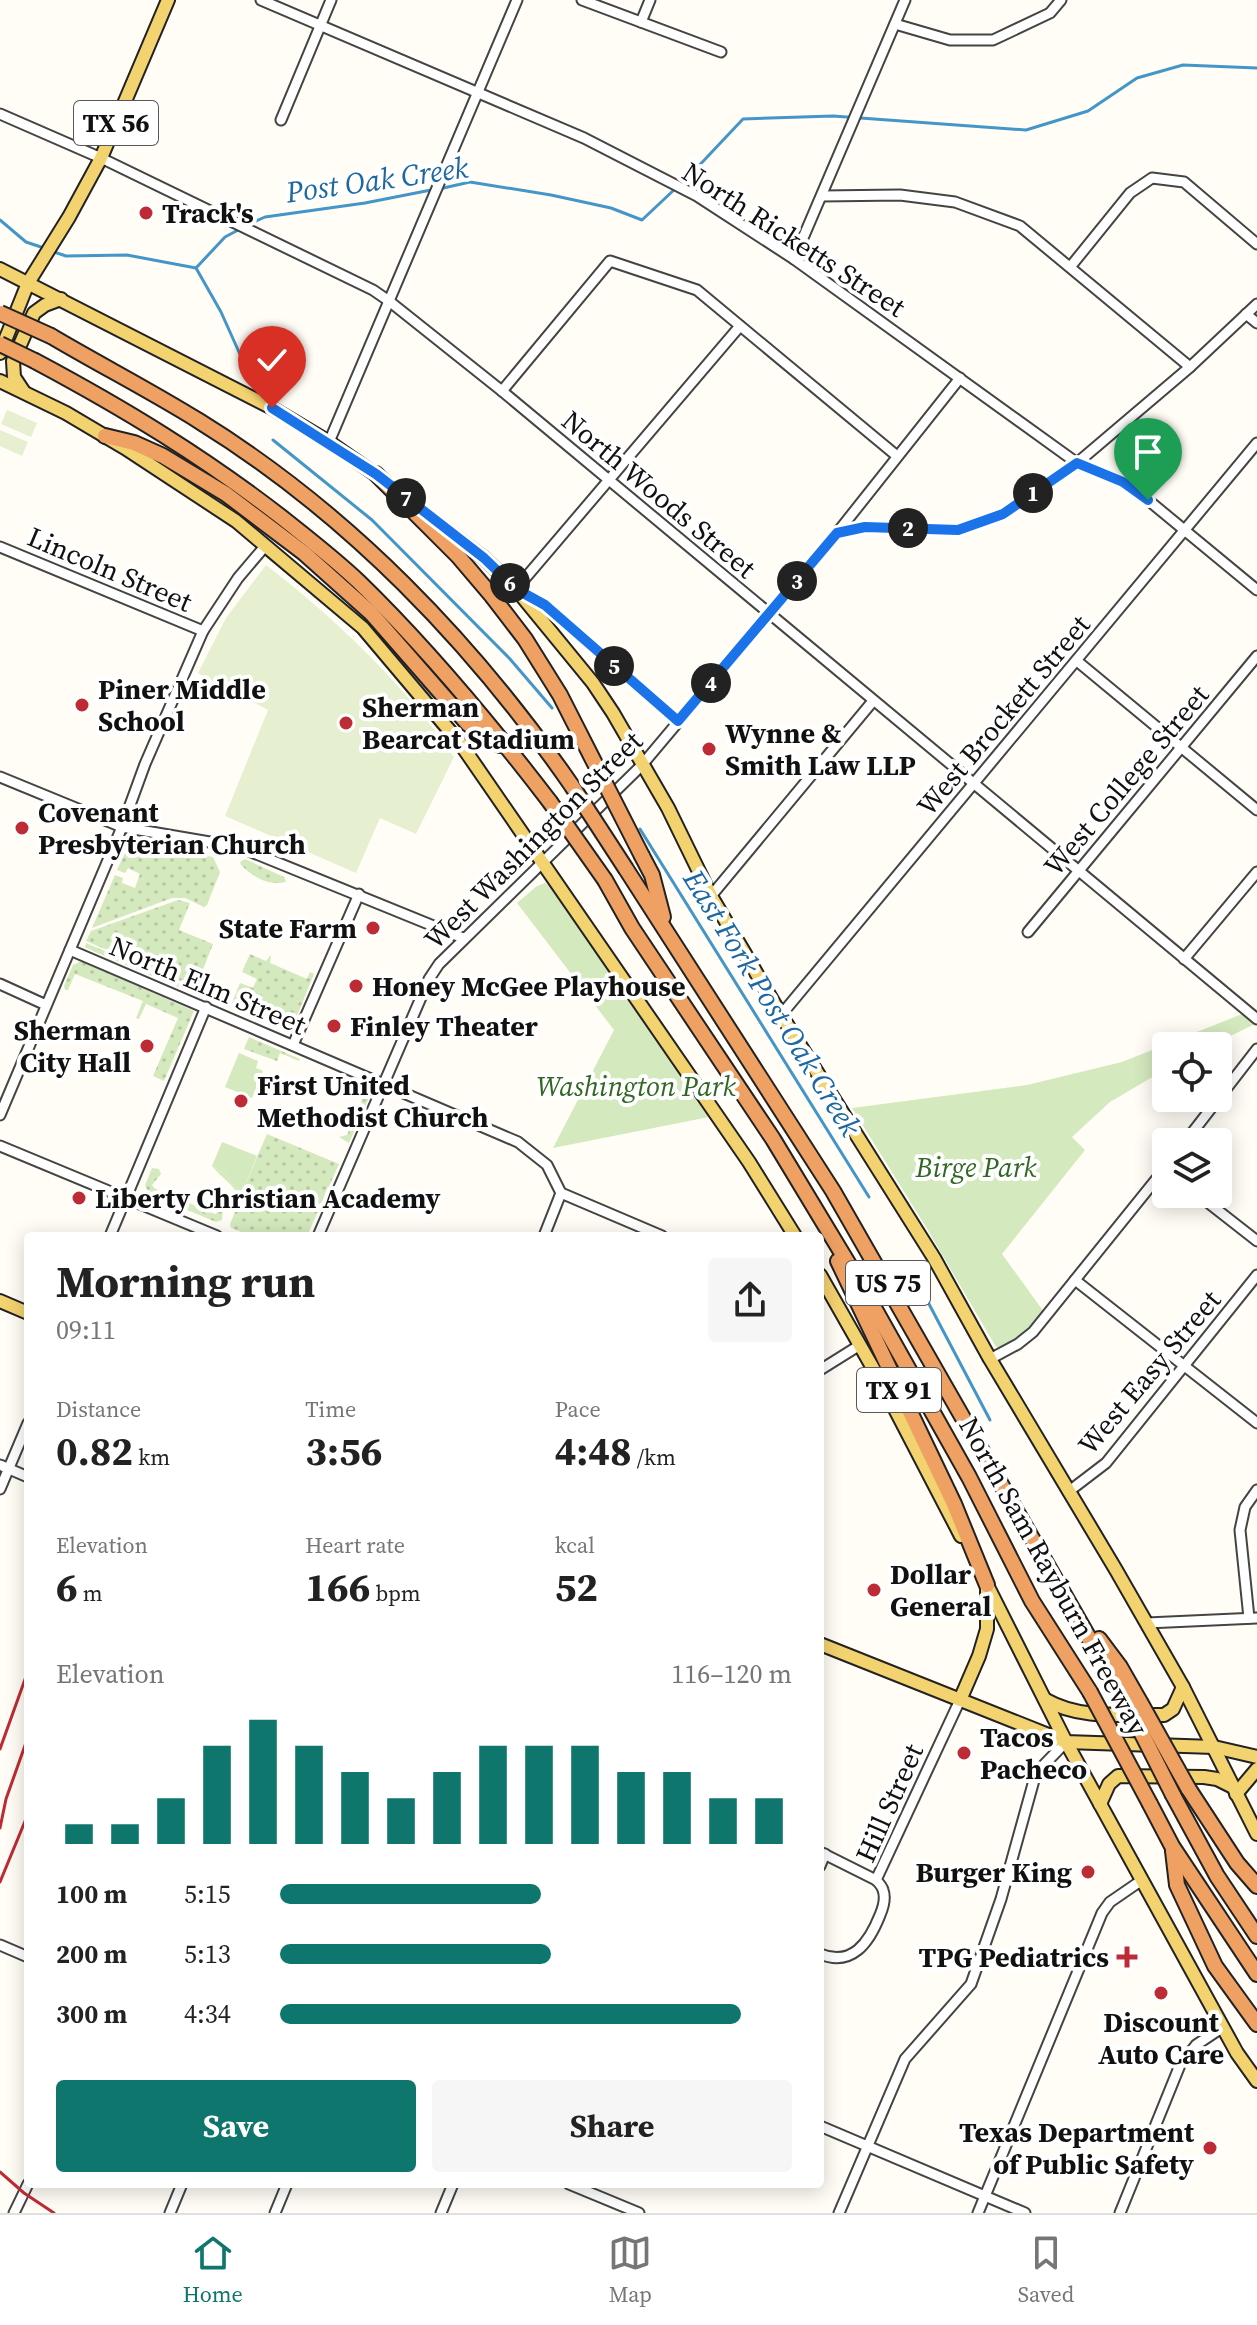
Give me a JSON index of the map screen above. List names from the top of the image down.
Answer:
{
  "streets": {
    "highway": ["US 75", "TX 91", "North Sam Rayburn Freeway"],
    "main road": ["TX 56"],
    "street": [
      "North Ricketts Street",
      "North Woods Street",
      "Lincoln Street",
      "West Brockett Street",
      "West College Street",
      "West Washington Street",
      "North Elm Street",
      "West Easy Street",
      "Hill Street"
    ]
  },
  "crossings": [
    ["TX 56", "North Woods Street"],
    ["TX 56", "North Sam Rayburn Freeway"],
    ["North Ricketts Street", "West Brockett Street"],
    ["North Ricketts Street", "West Washington Street"],
    ["North Woods Street", "West Brockett Street"],
    ["North Woods Street", "West College Street"],
    ["North Woods Street", "West Washington Street"],
    ["West Brockett Street", "North Sam Rayburn Freeway"],
    ["West Washington Street", "North Elm Street"],
    ["West Washington Street", "North Sam Rayburn Freeway"],
    ["West Easy Street", "North Sam Rayburn Freeway"],
    ["TX 91", "North Sam Rayburn Freeway"]
  ],
  "water": ["Post Oak Creek", "East Fork Post Oak Creek"],
  "parks": ["Washington Park", "Birge Park"],
  "places": {
    "other": [
      "Track's",
      "Piner Middle School",
      "Sherman Bearcat Stadium",
      "Wynne & Smith Law LLP",
      "Covenant Presbyterian Church",
      "State Farm",
      "Honey McGee Playhouse",
      "Finley Theater",
      "Sherman City Hall",
      "First United Methodist Church",
      "Liberty Christian Academy",
      "Dollar General",
      "Tacos Pacheco",
      "Burger King",
      "Discount Auto Care",
      "Texas Department of Public Safety"
    ],
    "health": ["TPG Pediatrics"]
  },
  "page": {
    "pins": [
      "1",
      "7",
      "2",
      "3",
      "6",
      "5",
      "4"
    ],
    "heading": ["Morning run", "09:11"],
    "stats": [
      ["Distance", "0.82 km"],
      ["Time", "3:56"],
      ["Pace", "4:48 /km"],
      ["Elevation", "6 m"],
      ["Heart rate", "166 bpm"],
      ["kcal", "52"]
    ],
    "chart": ["Elevation", "116–120 m"],
    "list": [
      {
        "name": "100 m",
        "note": "5:15"
      },
      {
        "name": "200 m",
        "note": "5:13"
      },
      {
        "name": "300 m",
        "note": "4:34"
      }
    ],
    "buttons": ["Save", "Share"],
    "tabs": ["Home", "Map", "Saved"]
  }
}
